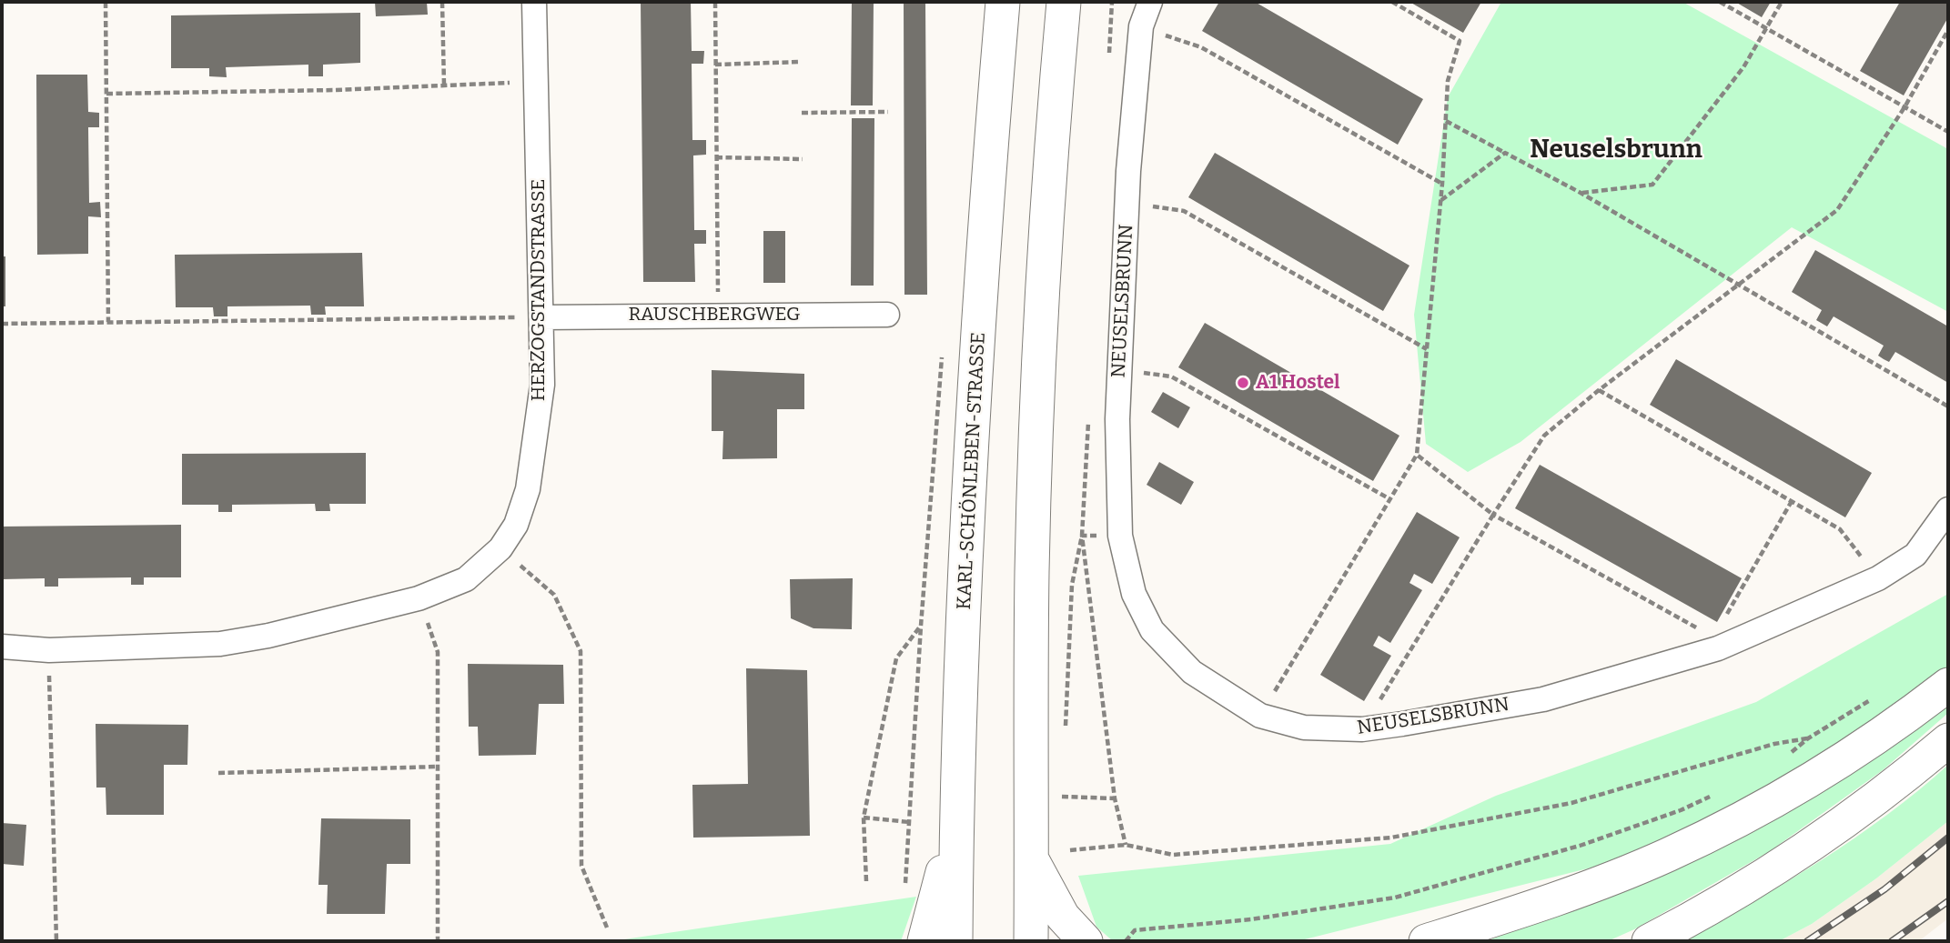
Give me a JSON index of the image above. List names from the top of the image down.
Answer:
{
  "streets": {
    "main road": ["KARL-SCHÖNLEBEN-STRASSE"],
    "street": ["HERZOGSTANDSTRASSE", "NEUSELSBRUNN", "RAUSCHBERGWEG"]
  },
  "crossings": [
    ["HERZOGSTANDSTRASSE", "RAUSCHBERGWEG"]
  ],
  "districts": ["Neuselsbrunn"],
  "places": ["A1 Hostel"]
}
